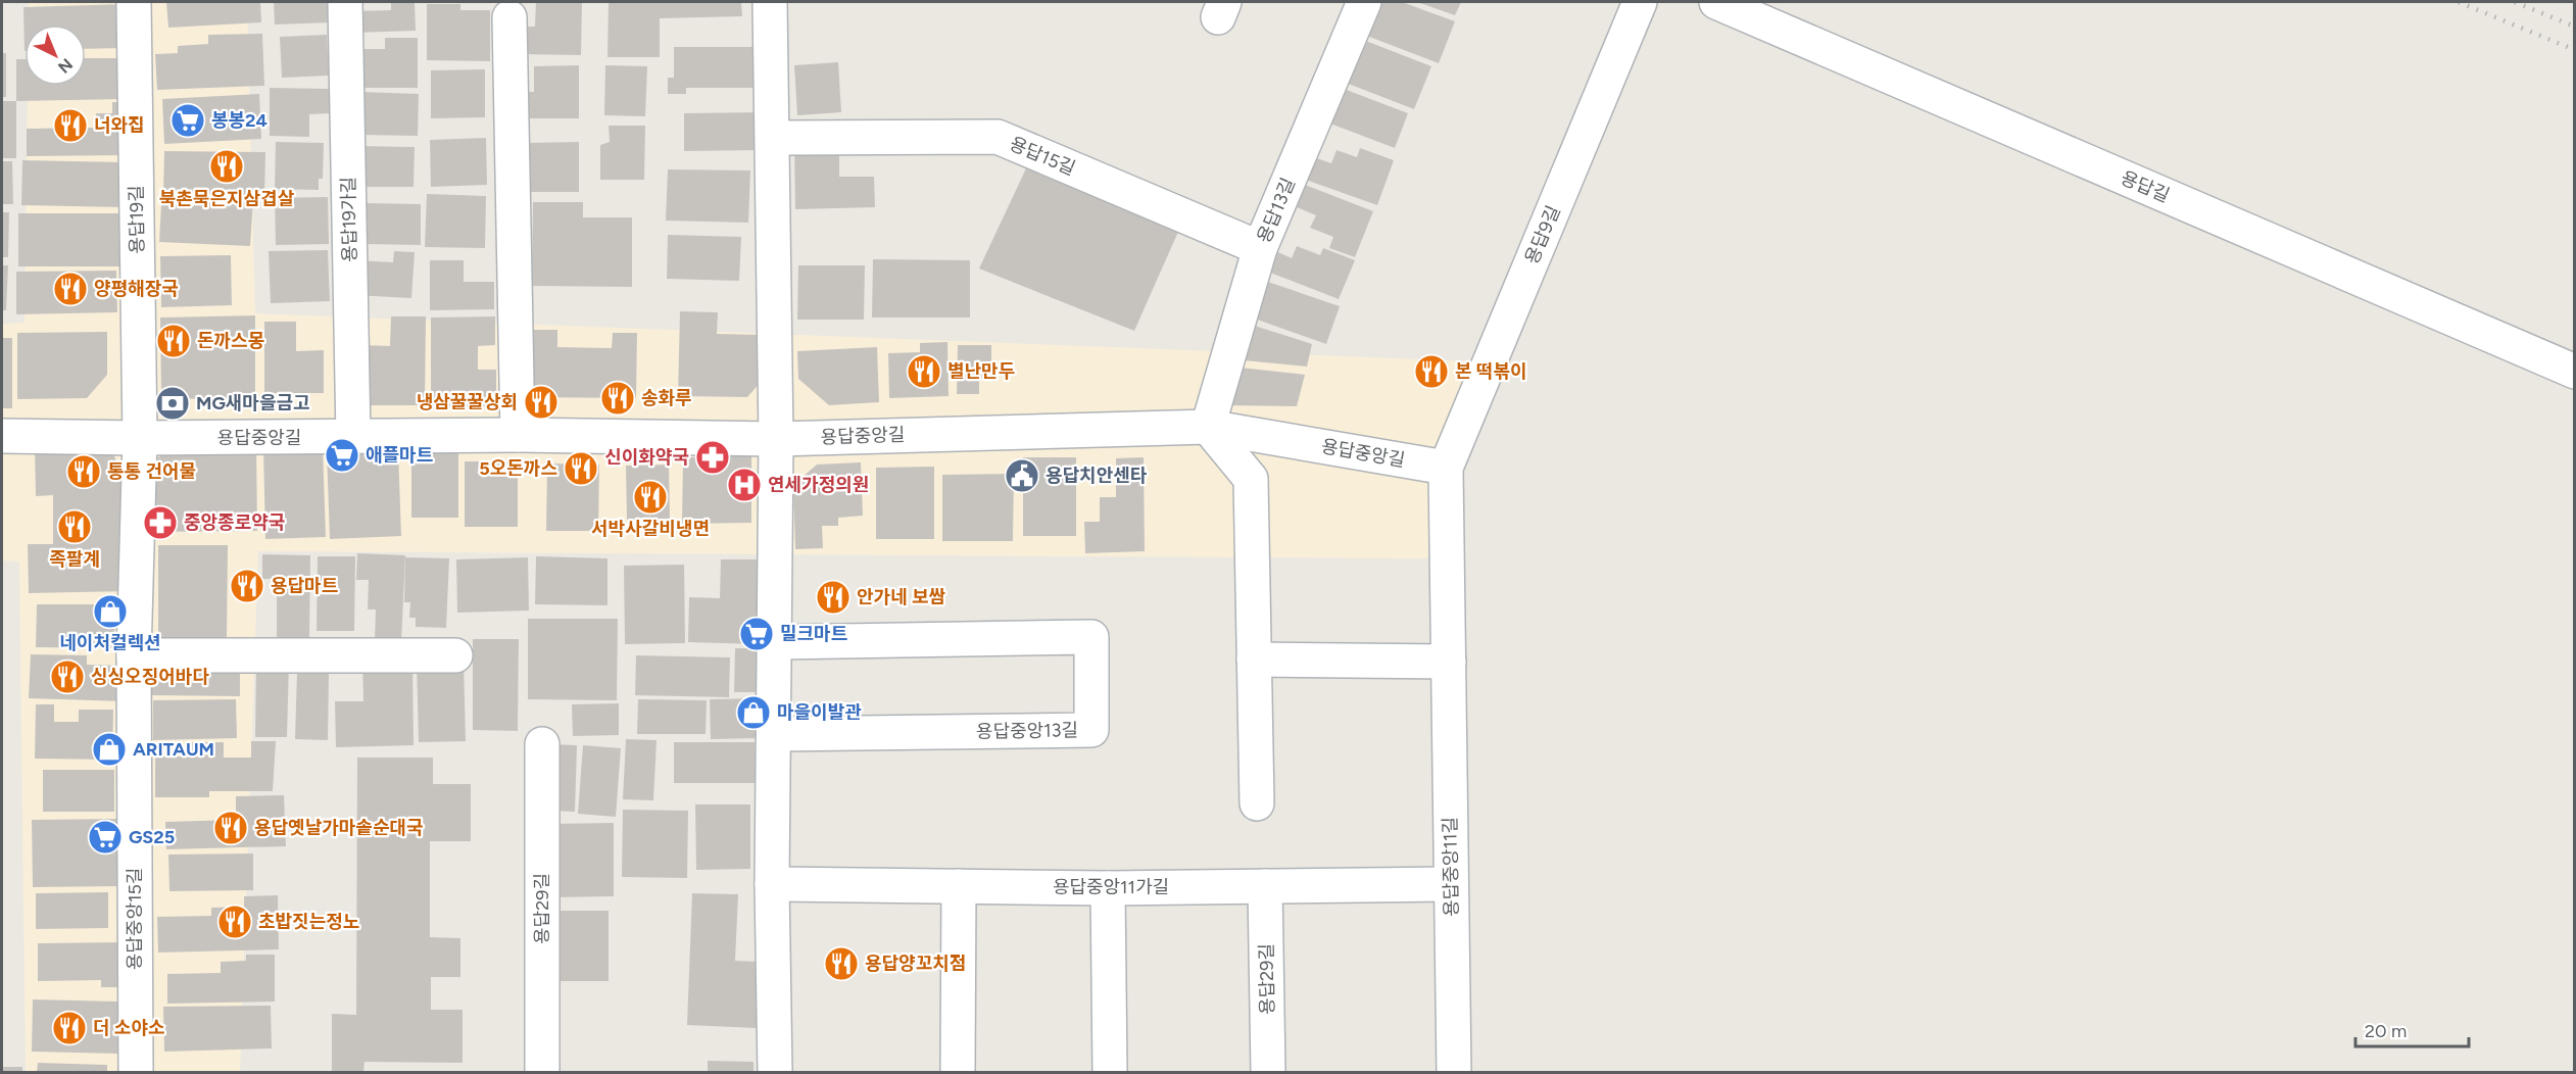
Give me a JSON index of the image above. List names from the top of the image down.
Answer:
{
  "streets": {
    "street": [
      "용답15길",
      "용답길",
      "용답13길",
      "용답19길",
      "용답19가길",
      "용답9길",
      "용답중앙길",
      "용답중앙13길",
      "용답중앙11길",
      "용답중앙11가길",
      "용답29길",
      "용답중앙15길"
    ]
  },
  "crossings": [
    ["용답15길", "용답13길"],
    ["용답13길", "용답중앙길"],
    ["용답19길", "용답중앙길"],
    ["용답19길", "용답중앙15길"],
    ["용답19가길", "용답중앙길"],
    ["용답9길", "용답중앙길"],
    ["용답9길", "용답중앙11길"],
    ["용답중앙길", "용답중앙11길"],
    ["용답중앙길", "용답중앙15길"],
    ["용답중앙11길", "용답중앙11가길"],
    ["용답중앙11가길", "용답29길"]
  ],
  "places": {
    "supermarket": [
      "봉봉24",
      "애플마트",
      "밀크마트",
      "GS25"
    ],
    "restaurant": [
      "너와집",
      "북촌묵은지삼겹살",
      "양평해장국",
      "돈까스몽",
      "별난만두",
      "본 떡볶이",
      "송화루",
      "냉삼꿀꿀상회",
      "5오돈까스",
      "통통 건어물",
      "서박사갈비냉면",
      "족팔계",
      "용답마트",
      "안가네 보쌈",
      "싱싱오징어바다",
      "용답옛날가마솥순대국",
      "초밥짓는정노",
      "용답양꼬치점",
      "더 소야소"
    ],
    "bank": ["MG새마을금고"],
    "pharmacy": ["신이화약국", "중앙종로약국"],
    "public building": ["용답치안센타"],
    "hospital": ["연세가정의원"],
    "shop": ["네이처컬렉션", "마을이발관", "ARITAUM"]
  },
  "scale_bar": "20 m",
  "north": "bottom right"
}
